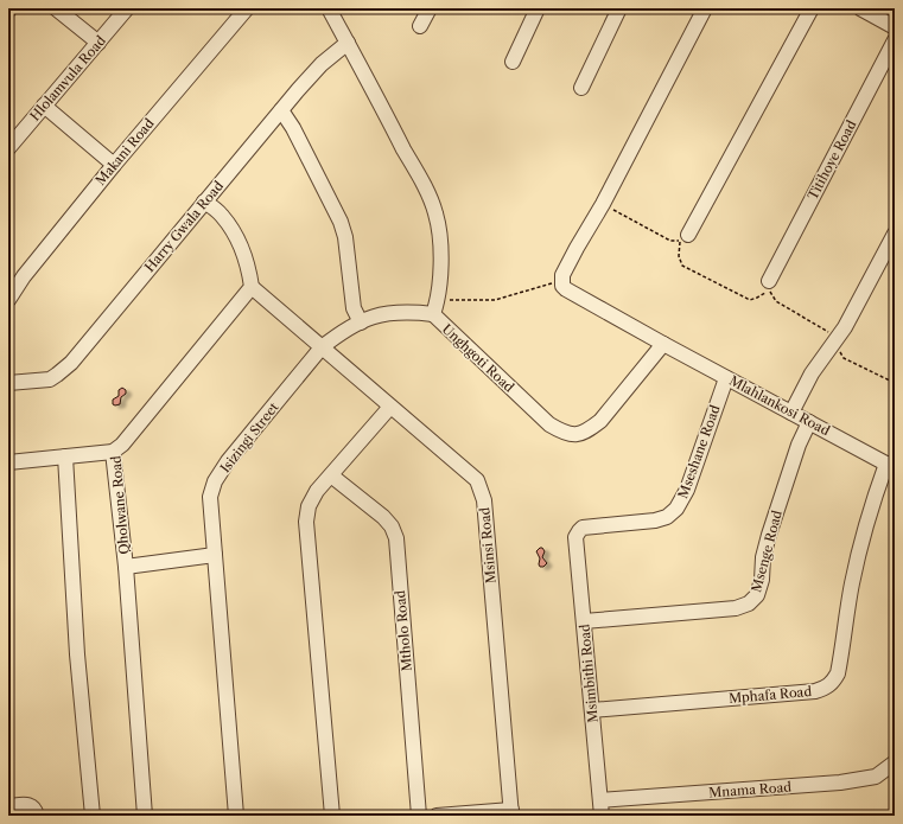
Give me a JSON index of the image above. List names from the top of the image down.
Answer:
{
  "streets": {
    "street": [
      "Hlolamvula Road",
      "Makani Road",
      "Titihoye Road",
      "Harry Gwala Road",
      "Unghgoti Road",
      "Mlahlankosi Road",
      "Isizingi Street",
      "Mseshane Road",
      "Qholwane Road",
      "Msinsi Road",
      "Msenge Road",
      "Mtholo Road",
      "Msimbithi Road",
      "Mphafa Road",
      "Mnama Road"
    ]
  },
  "crossings": [
    ["Harry Gwala Road", "Unghgoti Road"],
    ["Unghgoti Road", "Mlahlankosi Road"],
    ["Unghgoti Road", "Isizingi Street"],
    ["Mlahlankosi Road", "Mseshane Road"],
    ["Mlahlankosi Road", "Msenge Road"],
    ["Mlahlankosi Road", "Mphafa Road"],
    ["Isizingi Street", "Msinsi Road"],
    ["Mseshane Road", "Msimbithi Road"],
    ["Qholwane Road", "Msinsi Road"],
    ["Msenge Road", "Msimbithi Road"],
    ["Msimbithi Road", "Mphafa Road"],
    ["Msimbithi Road", "Mnama Road"]
  ]
}
